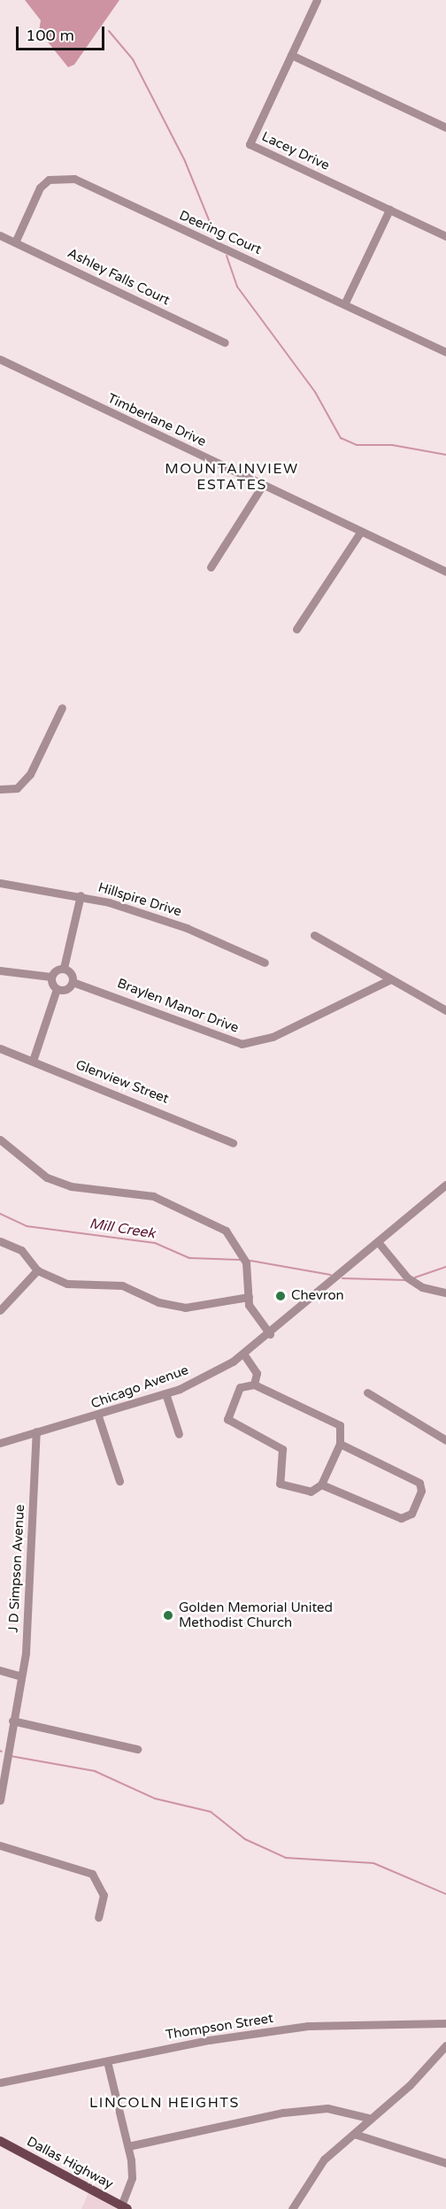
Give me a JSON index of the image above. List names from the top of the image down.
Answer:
{
  "streets": {
    "main road": ["Dallas Highway"],
    "street": [
      "Lacey Drive",
      "Deering Court",
      "Ashley Falls Court",
      "Timberlane Drive",
      "Hillspire Drive",
      "Braylen Manor Drive",
      "Glenview Street",
      "Chicago Avenue",
      "J D Simpson Avenue",
      "Thompson Street"
    ]
  },
  "crossings": [
    ["Deering Court", "Ashley Falls Court"],
    ["Chicago Avenue", "J D Simpson Avenue"]
  ],
  "districts": ["MOUNTAINVIEW ESTATES", "LINCOLN HEIGHTS"],
  "water": ["Mill Creek"],
  "places": ["Chevron", "Golden Memorial United Methodist Church"],
  "scale_bar": "100 m"
}
